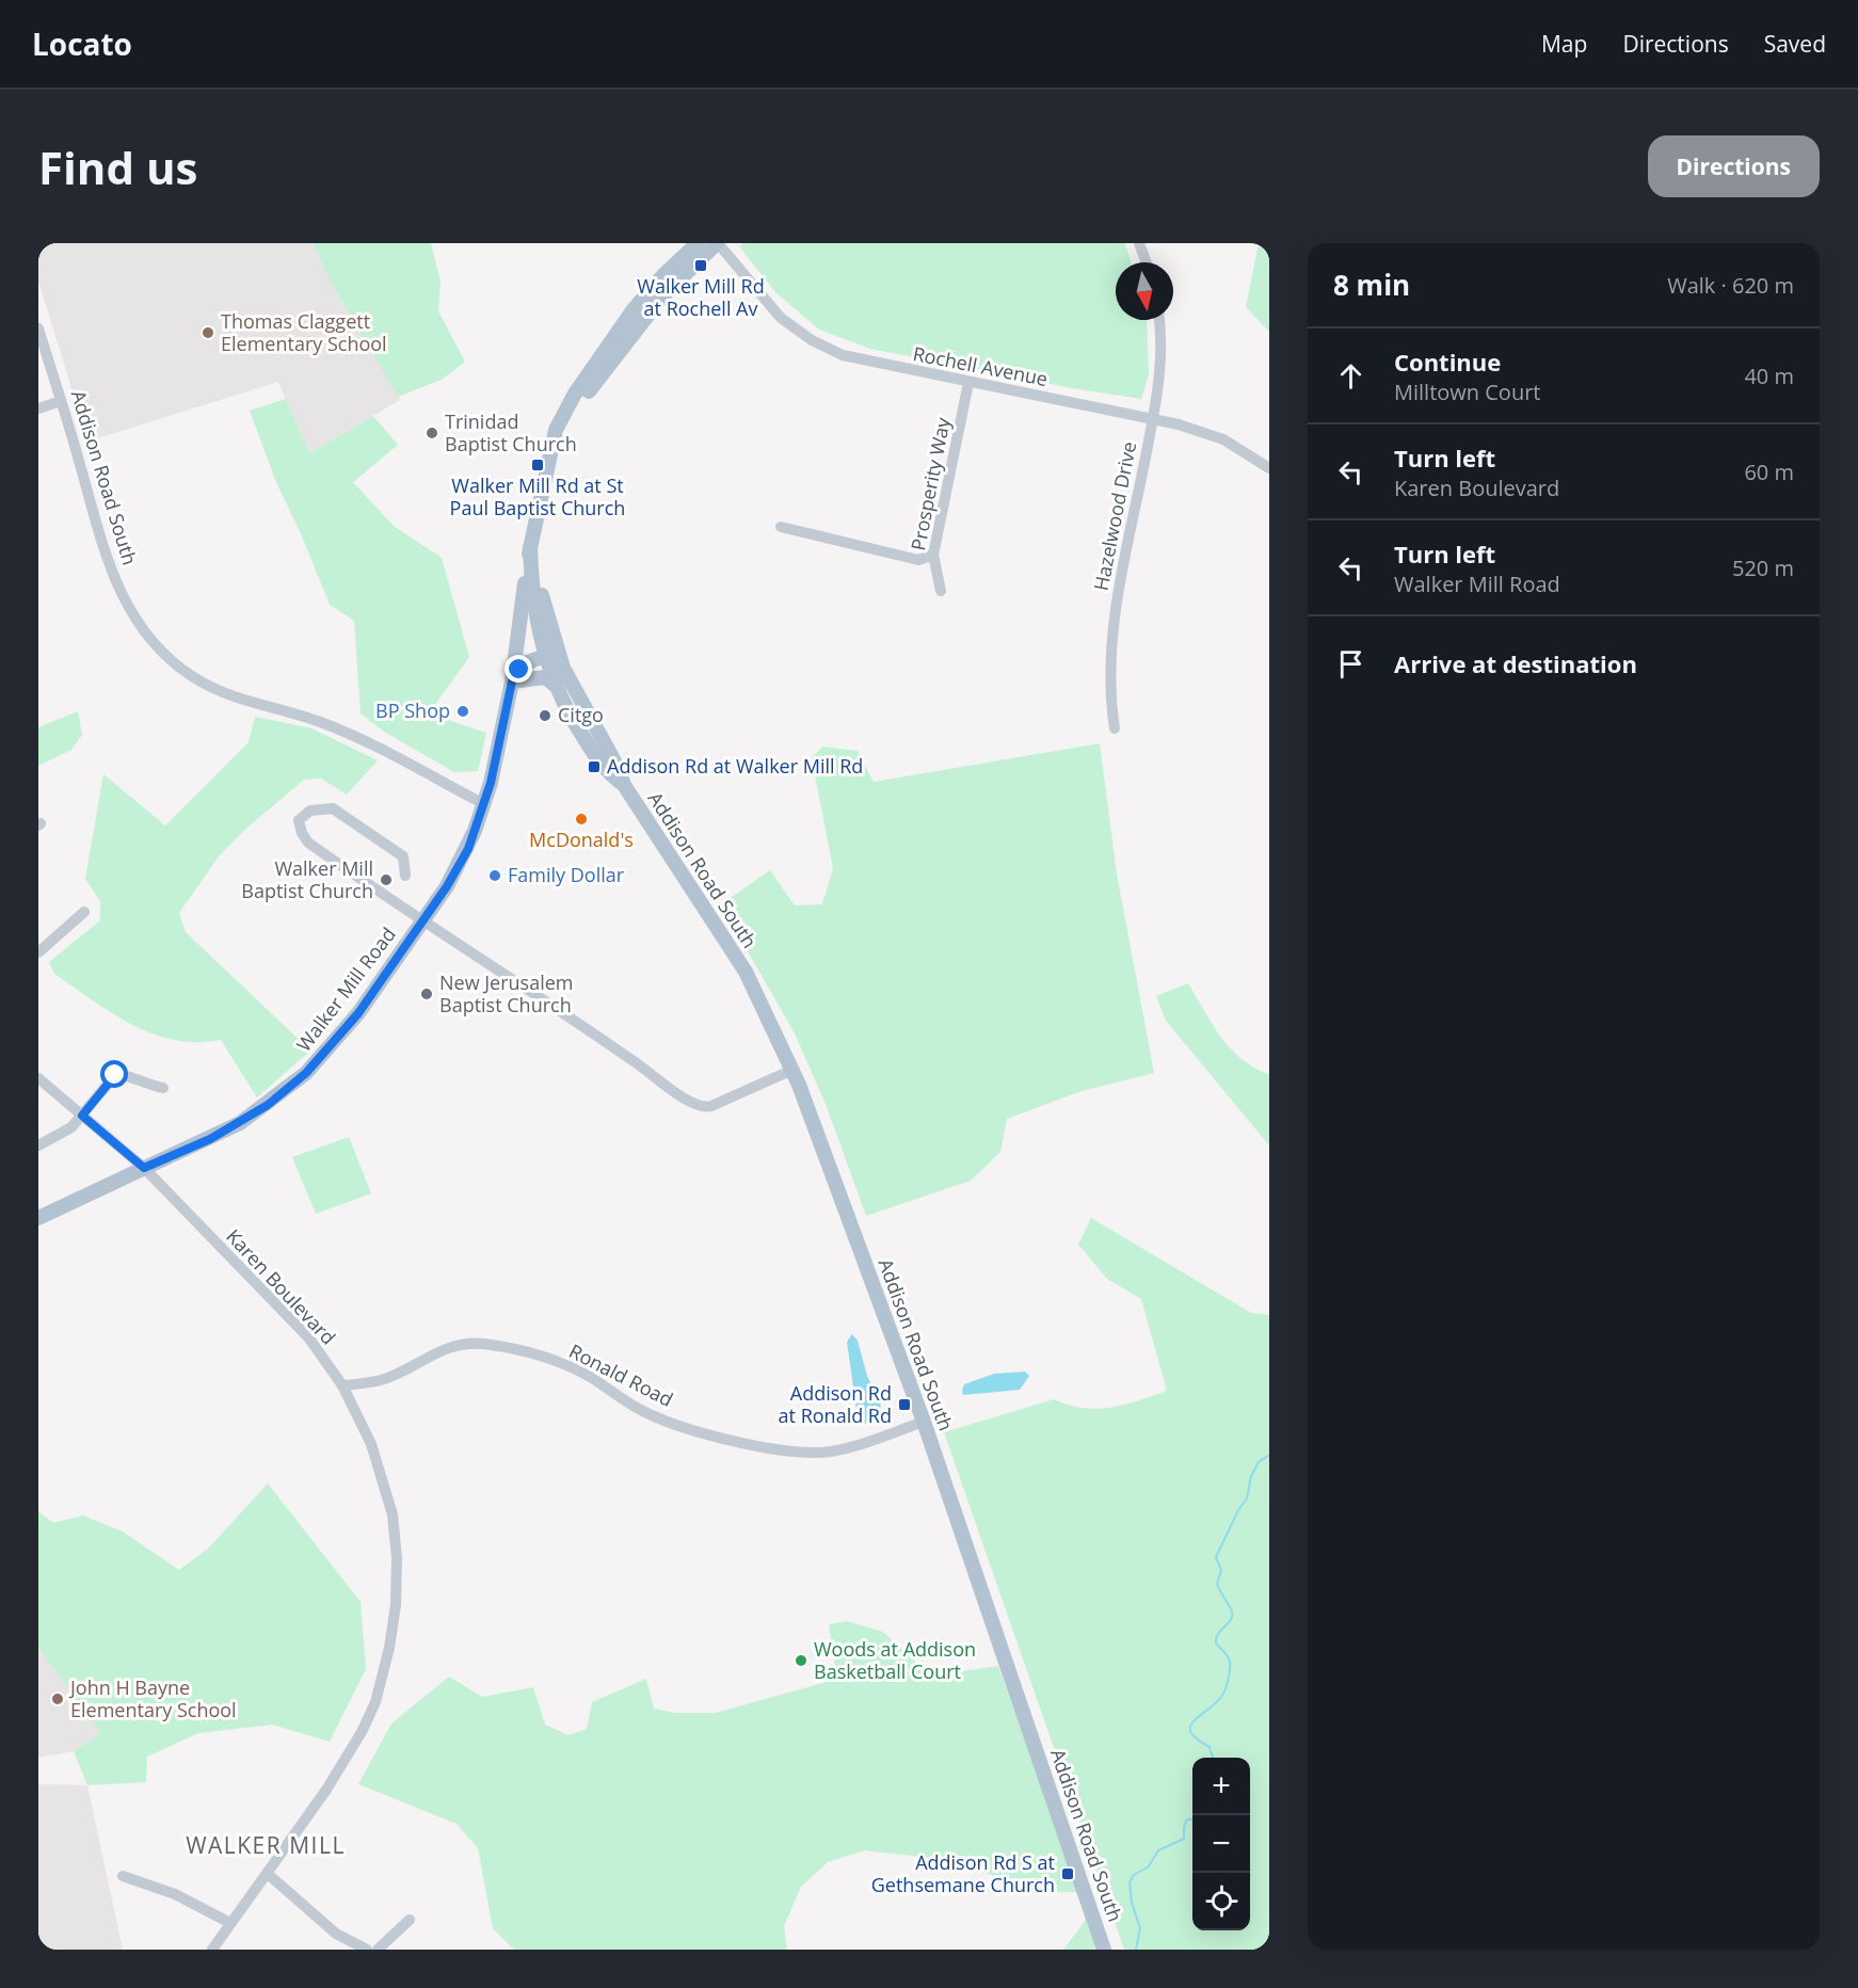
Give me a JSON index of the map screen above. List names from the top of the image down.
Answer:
{
  "streets": {
    "main road": ["Addison Road South", "Walker Mill Road"],
    "street": [
      "Rochell Avenue",
      "Prosperity Way",
      "Hazelwood Drive",
      "Karen Boulevard",
      "Ronald Road"
    ]
  },
  "crossings": [
    ["Rochell Avenue", "Prosperity Way"],
    ["Rochell Avenue", "Hazelwood Drive"],
    ["Rochell Avenue", "Walker Mill Road"],
    ["Addison Road South", "Walker Mill Road"],
    ["Addison Road South", "Ronald Road"],
    ["Walker Mill Road", "Karen Boulevard"],
    ["Karen Boulevard", "Ronald Road"]
  ],
  "districts": ["WALKER MILL"],
  "places": {
    "transit": [
      "Walker Mill Rd at Rochell Av",
      "Walker Mill Rd at St Paul Baptist Church",
      "Addison Rd at Walker Mill Rd",
      "Addison Rd at Ronald Rd",
      "Addison Rd S at Gethsemane Church"
    ],
    "other": [
      "Thomas Claggett Elementary School",
      "Trinidad Baptist Church",
      "BP Shop",
      "Citgo",
      "McDonald's",
      "Family Dollar",
      "Walker Mill Baptist Church",
      "New Jerusalem Baptist Church",
      "Woods at Addison Basketball Court",
      "John H Bayne Elementary School"
    ]
  },
  "north": "bottom",
  "page": {
    "header": "Locato",
    "nav": ["Map", "Directions", "Saved"],
    "buttons": "Directions",
    "title": "Find us",
    "heading": ["8 min", "Walk · 620 m"],
    "list": [
      ["Continue", "Milltown Court", "40 m"],
      ["Turn left", "Karen Boulevard", "60 m"],
      ["Turn left", "Walker Mill Road", "520 m"],
      "Arrive at destination"
    ],
    "map_buttons": ["+", "−"]
  }
}
